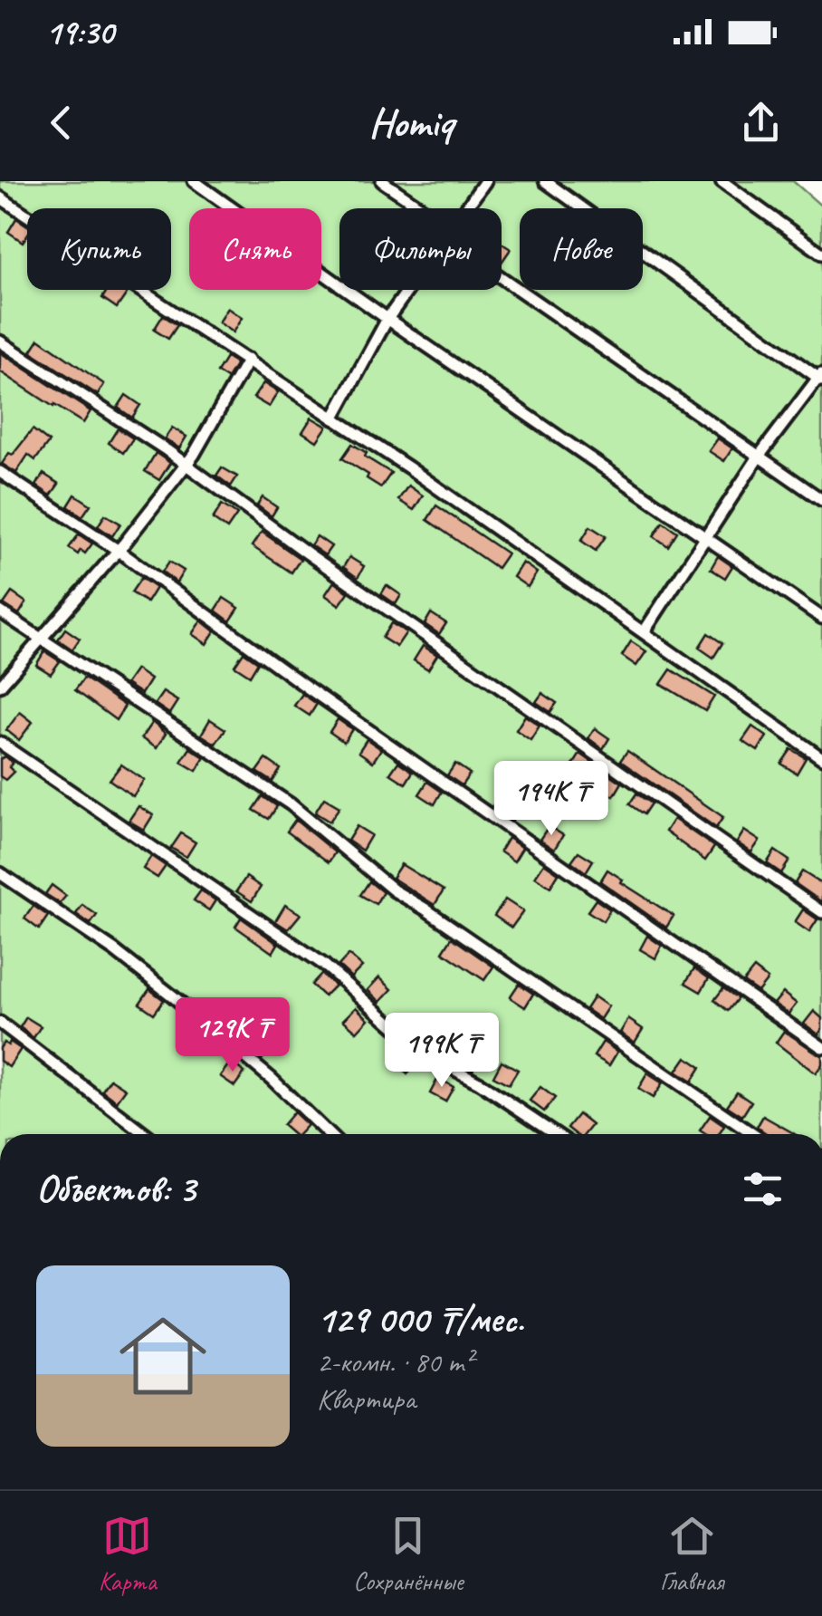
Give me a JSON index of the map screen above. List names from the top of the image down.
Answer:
{
  "page": {
    "status": "19:30",
    "header": "Homiq",
    "chip": [
      "Купить",
      "Снять",
      "Фильтры",
      "Новое"
    ],
    "price": ["194K ₸", "129K ₸", "199K ₸"],
    "heading": "Объектов: 3",
    "list": [
      {
        "name": "129 000 ₸/мес.",
        "note": "2-комн. · 80 m² · Квартира"
      }
    ],
    "tabs": ["Карта", "Сохранённые", "Главная"]
  }
}
